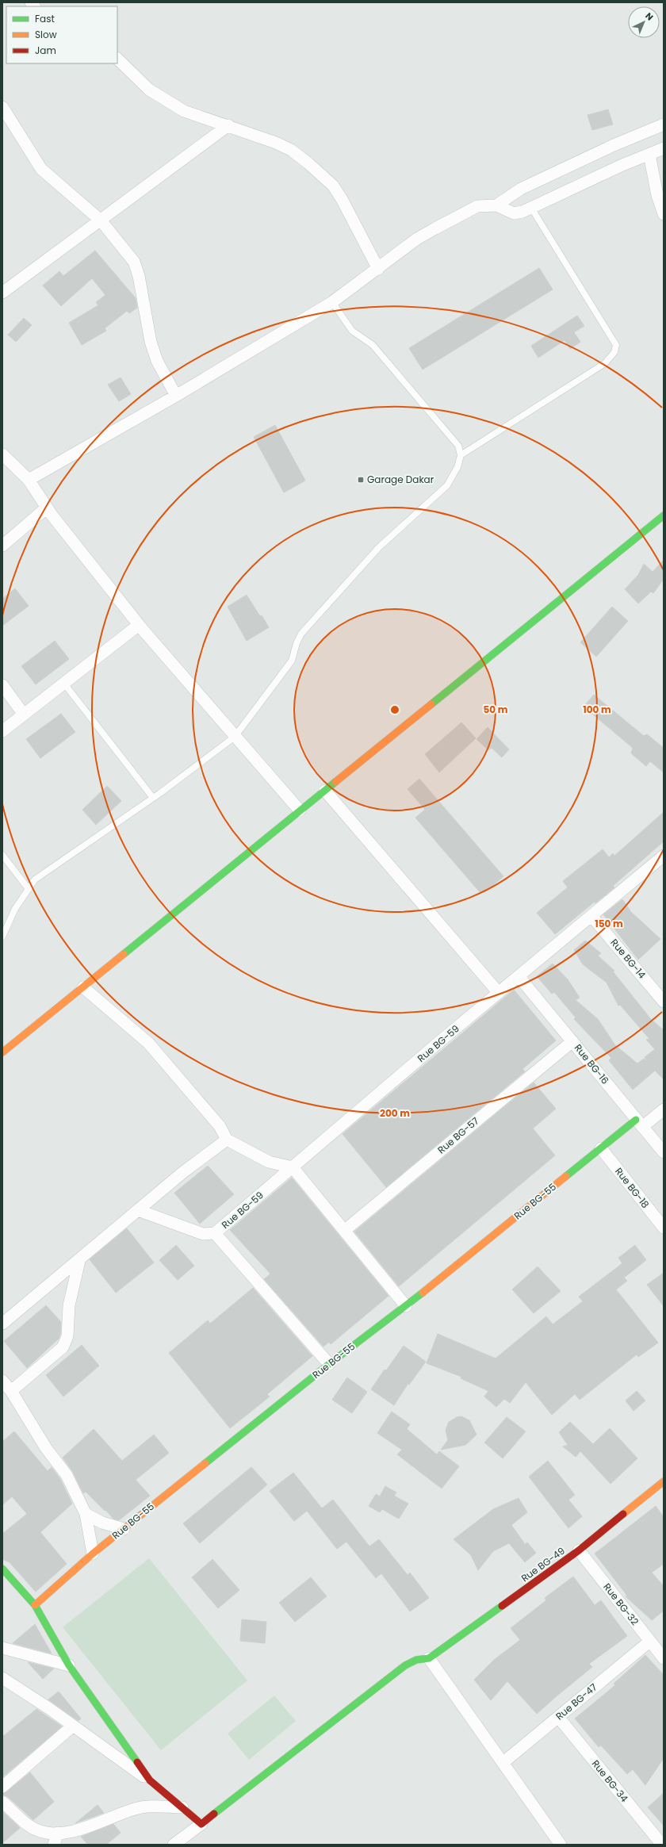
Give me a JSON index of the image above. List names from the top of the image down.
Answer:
{
  "streets": {
    "street": [
      "Rue BG-14",
      "Rue BG-59",
      "Rue BG-16",
      "Rue BG-57",
      "Rue BG-18",
      "Rue BG-55",
      "Rue BG-49",
      "Rue BG-32",
      "Rue BG-47",
      "Rue BG-34"
    ]
  },
  "crossings": [
    ["Rue BG-14", "Rue BG-59"],
    ["Rue BG-59", "Rue BG-16"],
    ["Rue BG-16", "Rue BG-57"],
    ["Rue BG-16", "Rue BG-55"],
    ["Rue BG-18", "Rue BG-55"],
    ["Rue BG-49", "Rue BG-32"],
    ["Rue BG-32", "Rue BG-47"],
    ["Rue BG-47", "Rue BG-34"]
  ],
  "places": {
    "transit": ["Garage Dakar"]
  },
  "legend": ["Fast", "Slow", "Jam"],
  "north": "top right",
  "rings": [
    "50 m",
    "100 m",
    "150 m",
    "200 m"
  ]
}
